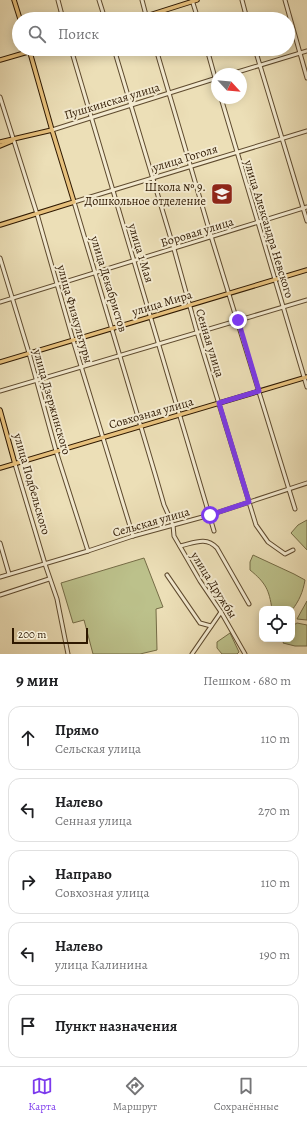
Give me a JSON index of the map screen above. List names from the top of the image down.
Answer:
{
  "streets": {
    "main road": [
      "Пушкинская улица",
      "улица Гоголя",
      "улица Декабристов",
      "улица Мира",
      "Совхозная улица",
      "улица Подбельского"
    ],
    "street": [
      "улица Александра Невского",
      "Боровая улица",
      "улица 1 Мая",
      "улица Физкультуры",
      "Сенная улица",
      "улица Дзержинского",
      "Сельская улица",
      "улица Дружбы"
    ]
  },
  "crossings": [
    ["Пушкинская улица", "улица 1 Мая"],
    ["Пушкинская улица", "улица Декабристов"],
    ["Пушкинская улица", "улица Физкультуры"],
    ["Пушкинская улица", "Сенная улица"],
    ["улица Гоголя", "улица Александра Невского"],
    ["улица Гоголя", "улица 1 Мая"],
    ["улица Гоголя", "улица Декабристов"],
    ["улица Гоголя", "улица Физкультуры"],
    ["улица Гоголя", "Сенная улица"],
    ["улица Александра Невского", "Боровая улица"],
    ["улица Александра Невского", "улица Мира"],
    ["улица Александра Невского", "Совхозная улица"],
    ["Боровая улица", "улица 1 Мая"],
    ["Боровая улица", "улица Декабристов"],
    ["Боровая улица", "улица Физкультуры"],
    ["Боровая улица", "Сенная улица"],
    ["Боровая улица", "улица Дзержинского"],
    ["улица 1 Мая", "улица Мира"],
    ["улица 1 Мая", "Совхозная улица"],
    ["улица 1 Мая", "Сельская улица"],
    ["улица Декабристов", "улица Мира"],
    ["улица Декабристов", "Совхозная улица"],
    ["улица Декабристов", "Сельская улица"],
    ["улица Декабристов", "улица Дружбы"],
    ["улица Мира", "улица Физкультуры"],
    ["улица Мира", "Сенная улица"],
    ["улица Мира", "улица Дзержинского"],
    ["улица Физкультуры", "Совхозная улица"],
    ["улица Физкультуры", "Сельская улица"],
    ["Сенная улица", "Совхозная улица"],
    ["Сенная улица", "Сельская улица"],
    ["улица Дзержинского", "Совхозная улица"],
    ["улица Дзержинского", "Сельская улица"],
    ["Совхозная улица", "улица Подбельского"],
    ["улица Подбельского", "Сельская улица"],
    ["Сельская улица", "улица Дружбы"]
  ],
  "places": {
    "school or university": ["Школа № 9. Дошкольное отделение"]
  },
  "scale_bar": "200 m",
  "north": "bottom right",
  "page": {
    "search": "Поиск",
    "scale": "200 m",
    "heading": ["9 мин", "Пешком · 680 m"],
    "list": [
      ["Прямо", "Сельская улица", "110 m"],
      ["Налево", "Сенная улица", "270 m"],
      ["Направо", "Совхозная улица", "110 m"],
      ["Налево", "улица Калинина", "190 m"],
      "Пункт назначения"
    ],
    "nav": ["Карта", "Маршрут", "Сохранённые"]
  }
}
